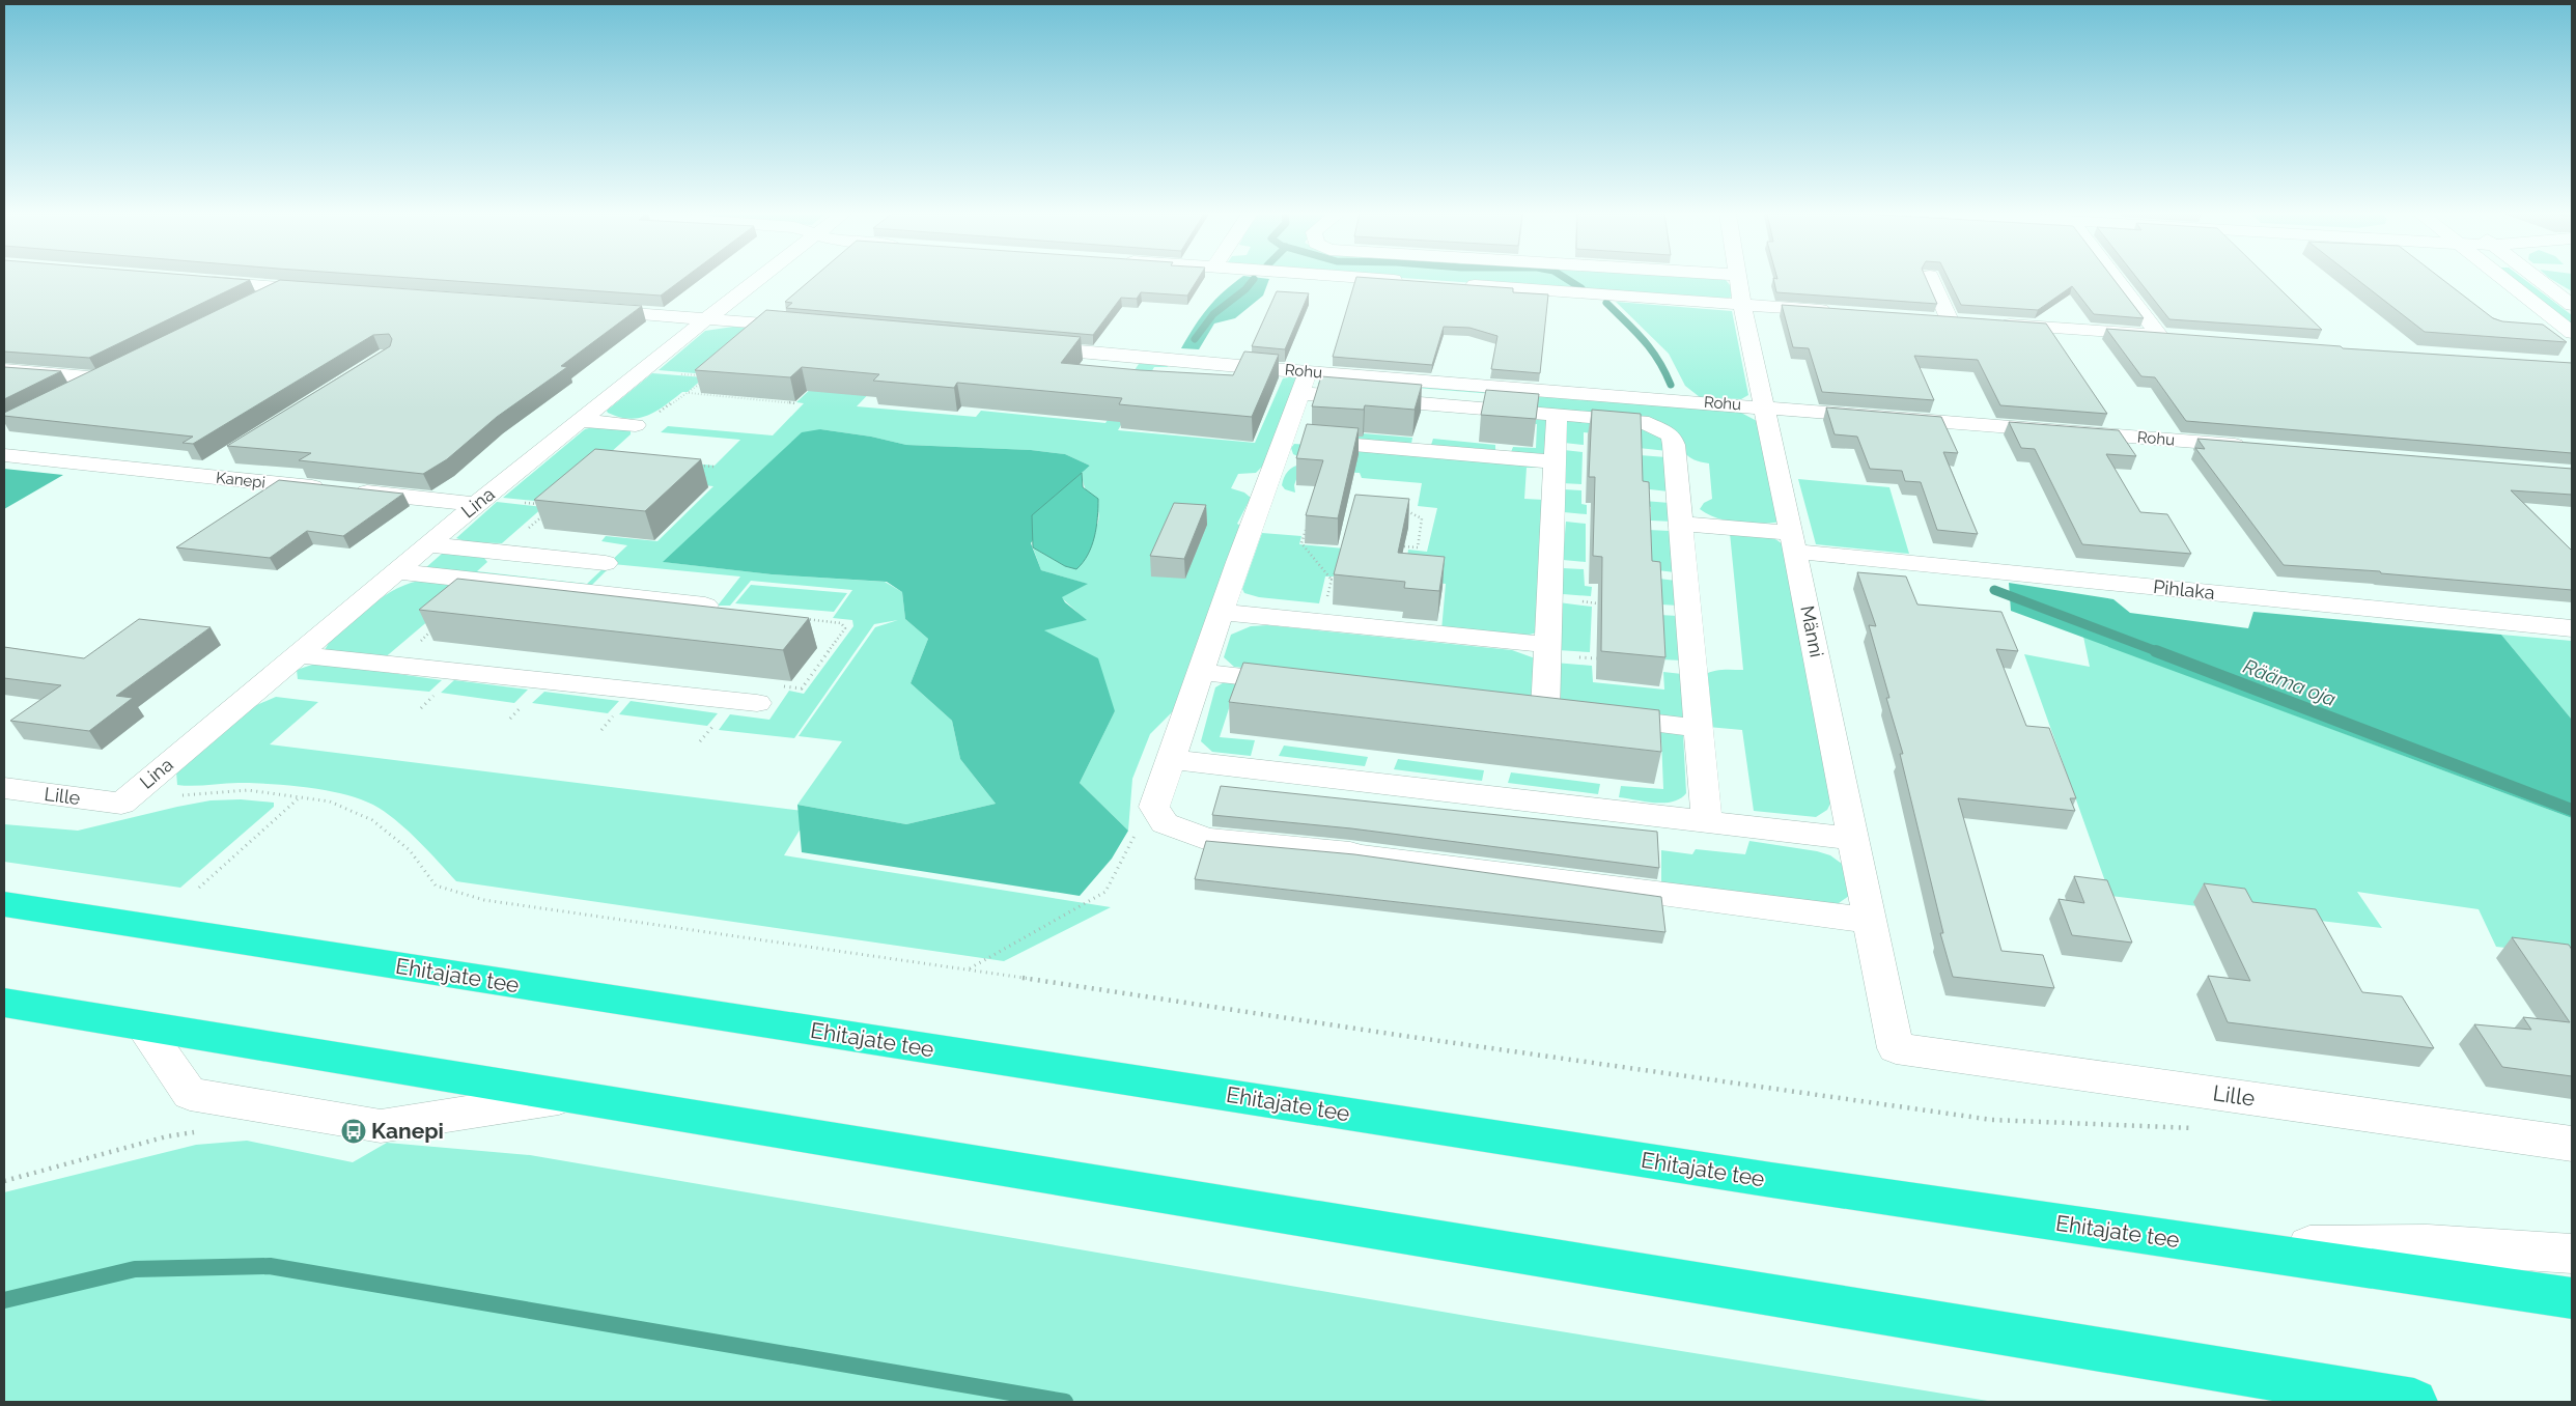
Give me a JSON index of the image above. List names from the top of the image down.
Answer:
{
  "streets": {
    "highway": ["Ehitajate tee"],
    "street": [
      "Rohu",
      "Kanepi",
      "Lina",
      "Pihlaka",
      "Männi",
      "Lille"
    ]
  },
  "crossings": [
    ["Rohu", "Männi"],
    ["Kanepi", "Lina"],
    ["Lina", "Lille"],
    ["Pihlaka", "Männi"],
    ["Männi", "Lille"]
  ],
  "water": ["Rääma oja"],
  "places": {
    "bus stop": ["Kanepi"]
  }
}
